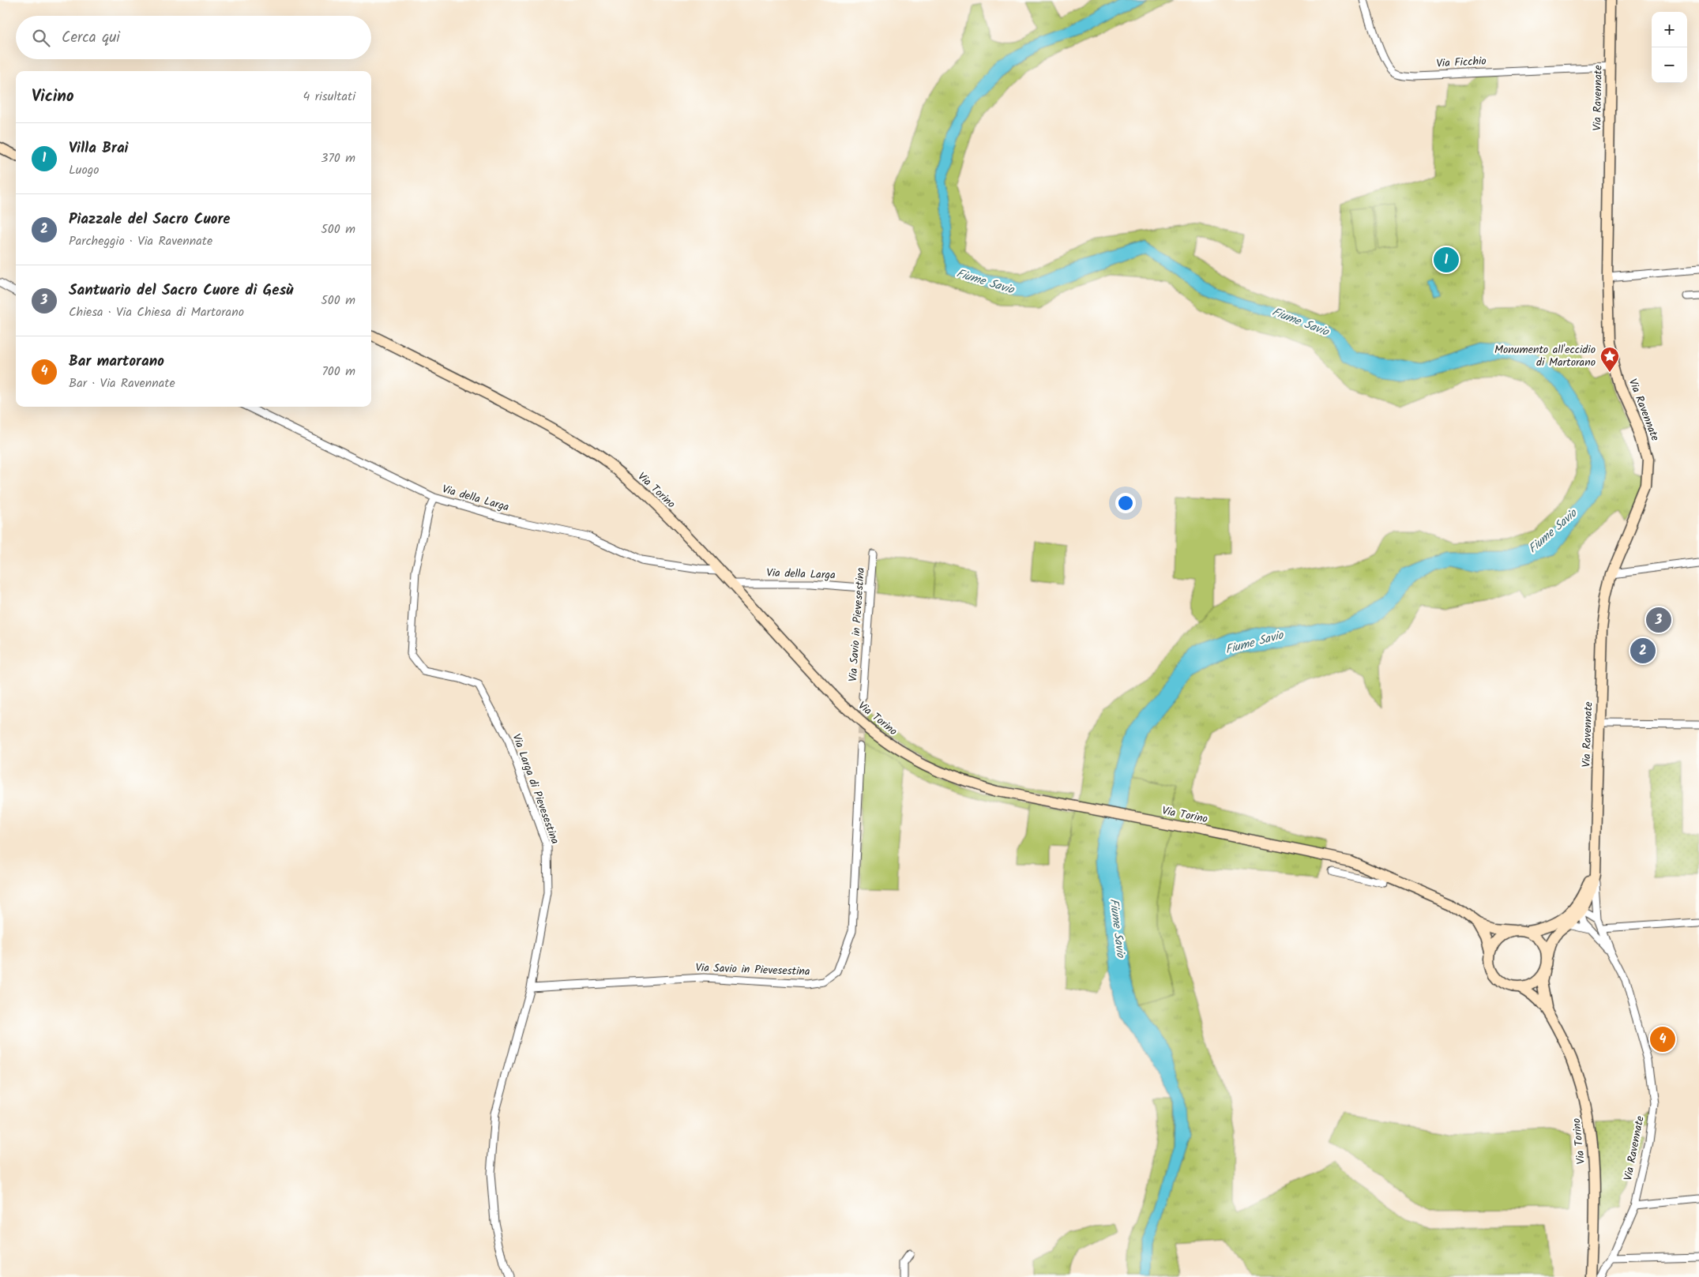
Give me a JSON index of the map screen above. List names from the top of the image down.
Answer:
{
  "streets": {
    "main road": ["Via Ravennate", "Via Torino"],
    "street": [
      "Via Ficchio",
      "Via della Larga",
      "Via Savio in Pievesestina",
      "Via Larga di Pievesestina"
    ]
  },
  "crossings": [
    ["Via Ficchio", "Via Ravennate"],
    ["Via Ravennate", "Via Torino"],
    ["Via Torino", "Via della Larga"],
    ["Via della Larga", "Via Savio in Pievesestina"],
    ["Via della Larga", "Via Larga di Pievesestina"],
    ["Via Savio in Pievesestina", "Via Larga di Pievesestina"]
  ],
  "water": ["Fiume Savio"],
  "places": {
    "place": ["Monumento all'eccidio di Martorano"]
  },
  "page": {
    "map_buttons": ["+", "−"],
    "search": "Cerca qui",
    "heading": ["Vicino", "4 risultati"],
    "list": [
      {
        "mark": "1",
        "name": "Villa Brai",
        "note": "Luogo",
        "value": "370 m"
      },
      {
        "mark": "2",
        "name": "Piazzale del Sacro Cuore",
        "note": "Parcheggio · Via Ravennate",
        "value": "500 m"
      },
      {
        "mark": "3",
        "name": "Santuario del Sacro Cuore di Gesù",
        "note": "Chiesa · Via Chiesa di Martorano",
        "value": "500 m"
      },
      {
        "mark": "4",
        "name": "Bar martorano",
        "note": "Bar · Via Ravennate",
        "value": "700 m"
      }
    ],
    "pins": [
      "1",
      "3",
      "2",
      "4"
    ]
  }
}
